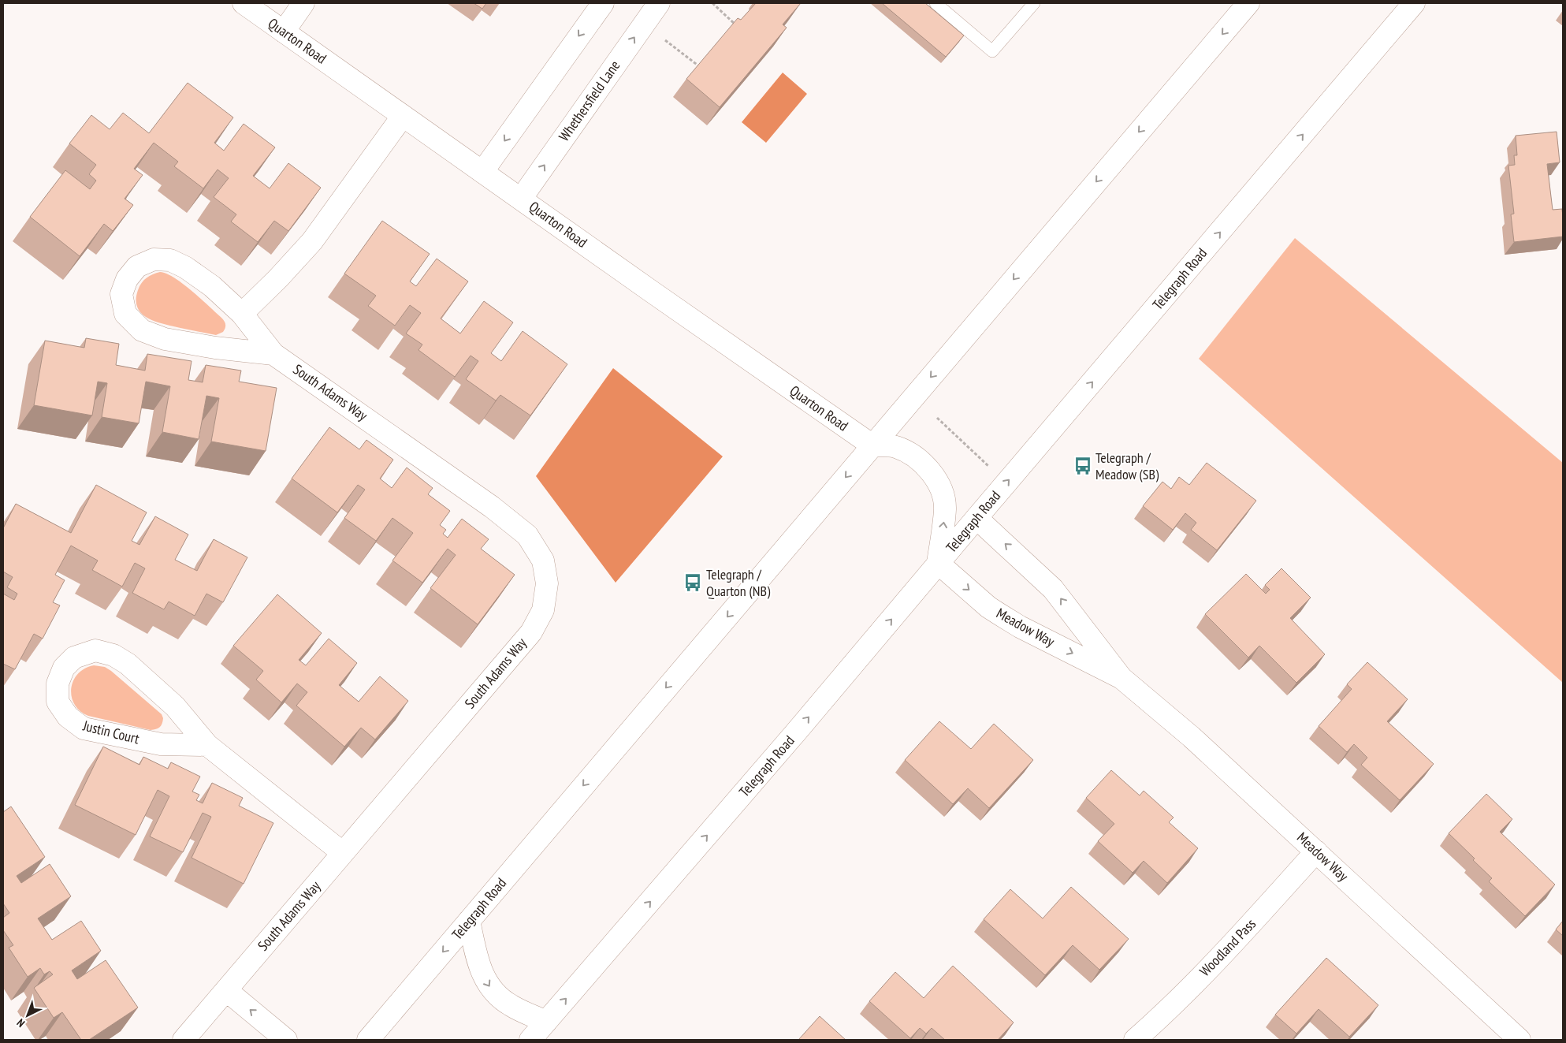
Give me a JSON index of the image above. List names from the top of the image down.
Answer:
{
  "streets": {
    "main road": [
      "Quarton Road",
      "Whethersfield Lane",
      "Telegraph Road",
      "South Adams Way",
      "Meadow Way",
      "Justin Court",
      "Woodland Pass"
    ]
  },
  "crossings": [
    ["Quarton Road", "Whethersfield Lane"],
    ["Quarton Road", "Telegraph Road"],
    ["Telegraph Road", "Meadow Way"],
    ["South Adams Way", "Justin Court"],
    ["Meadow Way", "Woodland Pass"]
  ],
  "places": {
    "bus stop": ["Telegraph / Meadow (SB)", "Telegraph / Quarton (NB)"]
  },
  "north": "bottom left"
}
